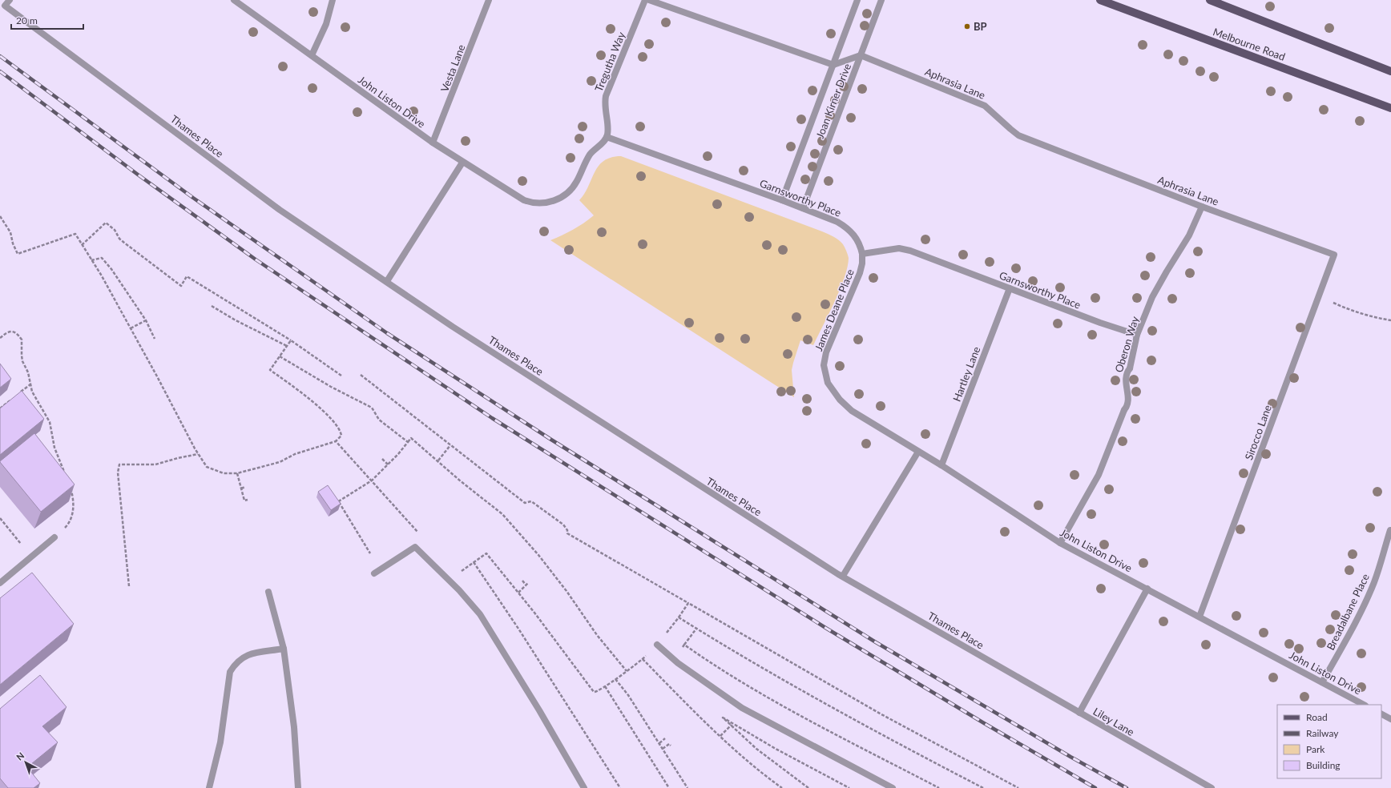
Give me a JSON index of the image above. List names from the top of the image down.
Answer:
{
  "streets": {
    "main road": ["Melbourne Road"],
    "street": [
      "Tregutha Way",
      "Vesta Lane",
      "Aphrasia Lane",
      "Joan Kirner Drive",
      "John Liston Drive",
      "Thames Place",
      "Garnsworthy Place",
      "James Deane Place",
      "Oberon Way",
      "Hartley Lane",
      "Sirocco Lane",
      "Breadalbane Place",
      "Liley Lane"
    ]
  },
  "crossings": [
    ["Tregutha Way", "John Liston Drive"],
    ["Tregutha Way", "Garnsworthy Place"],
    ["Vesta Lane", "John Liston Drive"],
    ["Aphrasia Lane", "Joan Kirner Drive"],
    ["Aphrasia Lane", "Oberon Way"],
    ["Aphrasia Lane", "Sirocco Lane"],
    ["Joan Kirner Drive", "Garnsworthy Place"],
    ["John Liston Drive", "Garnsworthy Place"],
    ["John Liston Drive", "James Deane Place"],
    ["John Liston Drive", "Oberon Way"],
    ["John Liston Drive", "Hartley Lane"],
    ["John Liston Drive", "Sirocco Lane"],
    ["John Liston Drive", "Breadalbane Place"],
    ["John Liston Drive", "Liley Lane"],
    ["Thames Place", "Liley Lane"],
    ["Garnsworthy Place", "James Deane Place"],
    ["Garnsworthy Place", "Oberon Way"],
    ["Garnsworthy Place", "Hartley Lane"]
  ],
  "places": ["BP"],
  "legend": [
    "Road",
    "Railway",
    "Park",
    "Building"
  ],
  "scale_bar": "20 m",
  "north": "top left"
}
